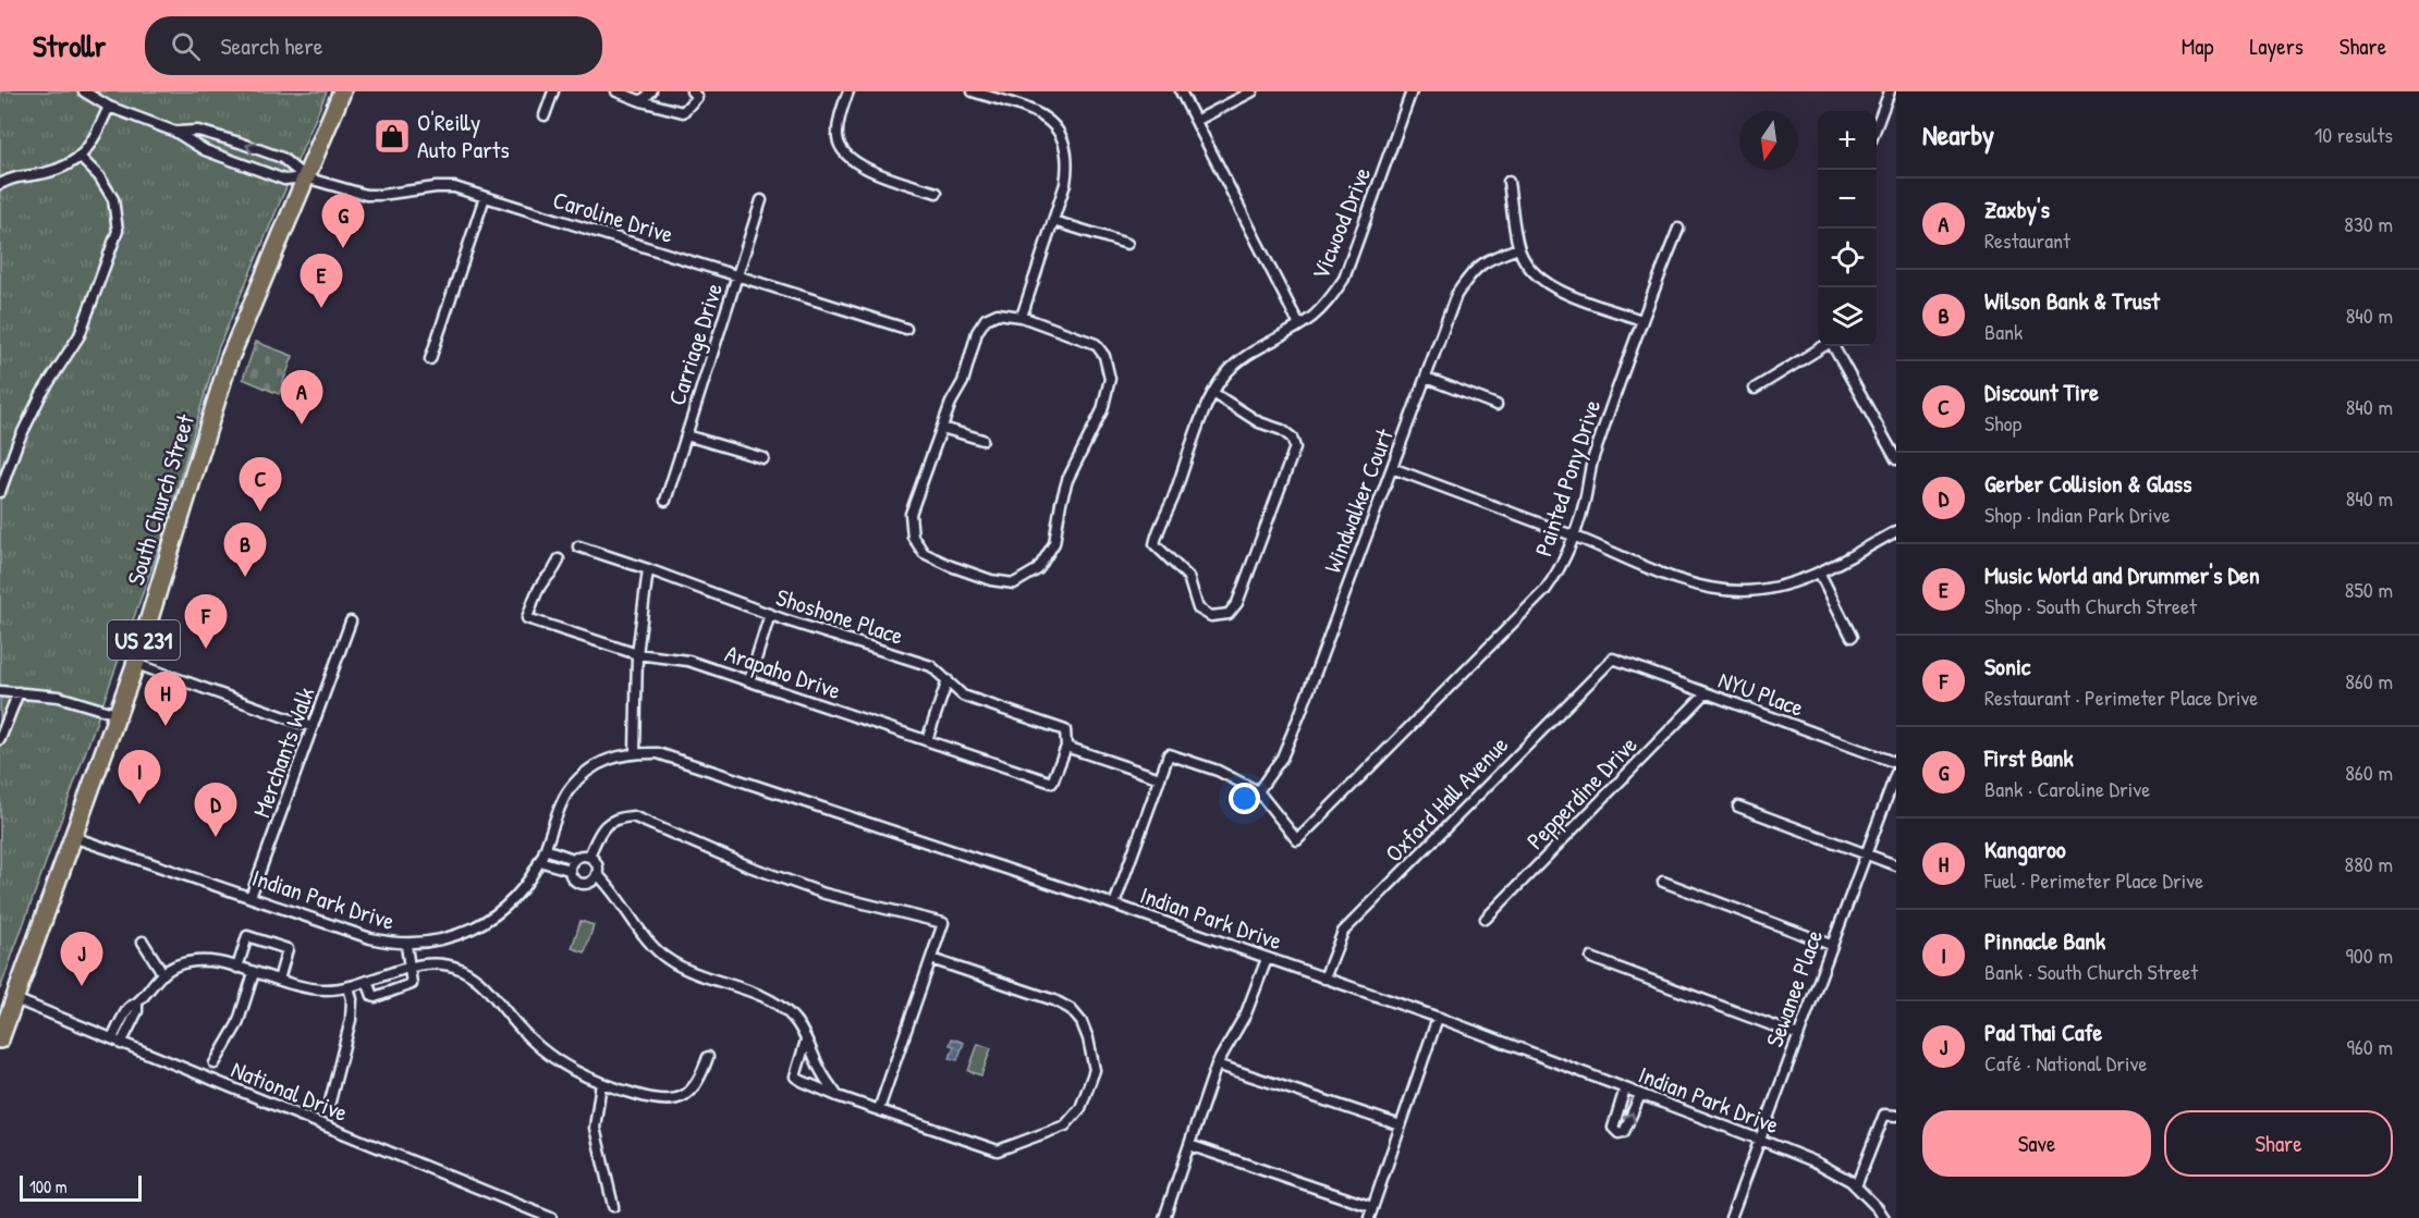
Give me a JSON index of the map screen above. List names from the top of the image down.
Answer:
{
  "streets": {
    "highway": ["South Church Street", "US 231"],
    "street": [
      "Caroline Drive",
      "Vicwood Drive",
      "Carriage Drive",
      "Painted Pony Drive",
      "Windwalker Court",
      "Shoshone Place",
      "Arapaho Drive",
      "NYU Place",
      "Merchants Walk",
      "Pepperdine Drive",
      "Oxford Hall Avenue",
      "Indian Park Drive",
      "Sewanee Place",
      "National Drive"
    ]
  },
  "crossings": [
    ["Caroline Drive", "Carriage Drive"],
    ["Caroline Drive", "South Church Street"],
    ["Painted Pony Drive", "Windwalker Court"],
    ["South Church Street", "Indian Park Drive"],
    ["South Church Street", "National Drive"],
    ["Shoshone Place", "Arapaho Drive"],
    ["NYU Place", "Pepperdine Drive"],
    ["NYU Place", "Oxford Hall Avenue"],
    ["Merchants Walk", "Indian Park Drive"],
    ["Oxford Hall Avenue", "Indian Park Drive"],
    ["Indian Park Drive", "Sewanee Place"]
  ],
  "places": {
    "shop": ["O'Reilly Auto Parts"]
  },
  "scale_bar": "100 m",
  "north": "bottom",
  "page": {
    "header": "Strollr",
    "search": "Search here",
    "nav": ["Map", "Layers", "Share"],
    "heading": ["Nearby", "10 results"],
    "map_buttons": ["+", "−"],
    "list": [
      {
        "mark": "A",
        "name": "Zaxby's",
        "note": "Restaurant",
        "value": "830 m"
      },
      {
        "mark": "B",
        "name": "Wilson Bank & Trust",
        "note": "Bank",
        "value": "840 m"
      },
      {
        "mark": "C",
        "name": "Discount Tire",
        "note": "Shop",
        "value": "840 m"
      },
      {
        "mark": "D",
        "name": "Gerber Collision & Glass",
        "note": "Shop · Indian Park Drive",
        "value": "840 m"
      },
      {
        "mark": "E",
        "name": "Music World and Drummer's Den",
        "note": "Shop · South Church Street",
        "value": "850 m"
      },
      {
        "mark": "F",
        "name": "Sonic",
        "note": "Restaurant · Perimeter Place Drive",
        "value": "860 m"
      },
      {
        "mark": "G",
        "name": "First Bank",
        "note": "Bank · Caroline Drive",
        "value": "860 m"
      },
      {
        "mark": "H",
        "name": "Kangaroo",
        "note": "Fuel · Perimeter Place Drive",
        "value": "880 m"
      },
      {
        "mark": "I",
        "name": "Pinnacle Bank",
        "note": "Bank · South Church Street",
        "value": "900 m"
      },
      {
        "mark": "J",
        "name": "Pad Thai Cafe",
        "note": "Café · National Drive",
        "value": "960 m"
      }
    ],
    "pins": [
      "G",
      "E",
      "A",
      "C",
      "B",
      "F",
      "H",
      "I",
      "D",
      "J"
    ],
    "buttons": ["Save", "Share"],
    "scale": "100 m"
  }
}
